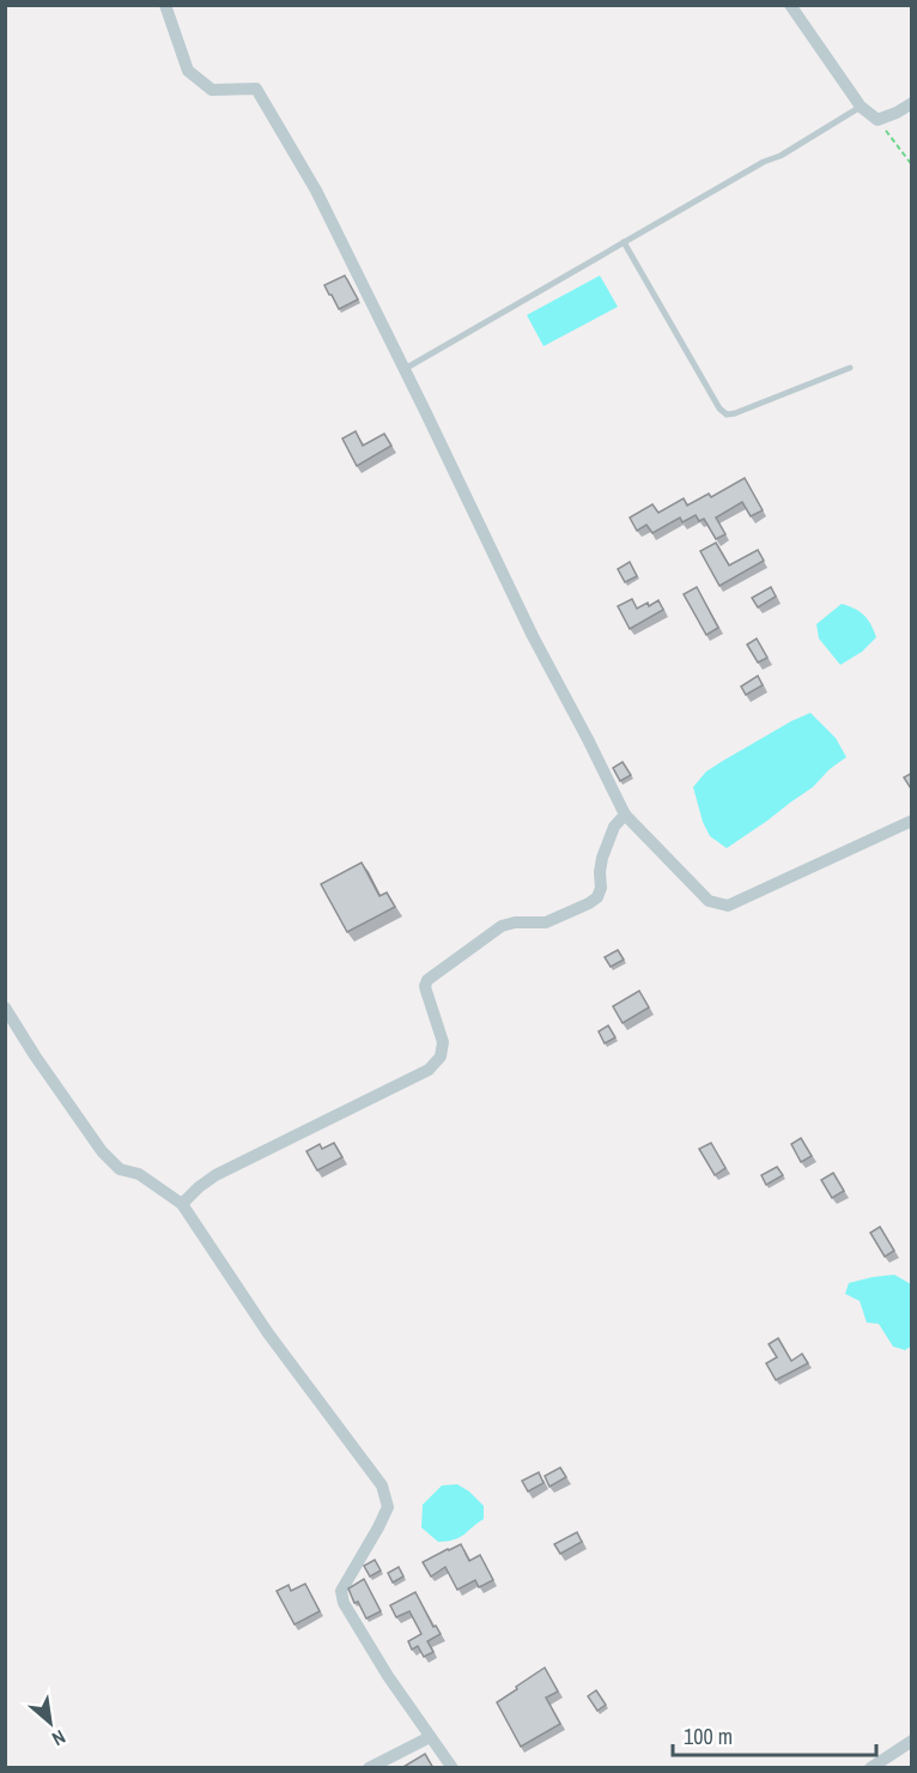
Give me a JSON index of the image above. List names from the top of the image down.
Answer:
{
  "scale_bar": "100 m",
  "north": "bottom right"
}
